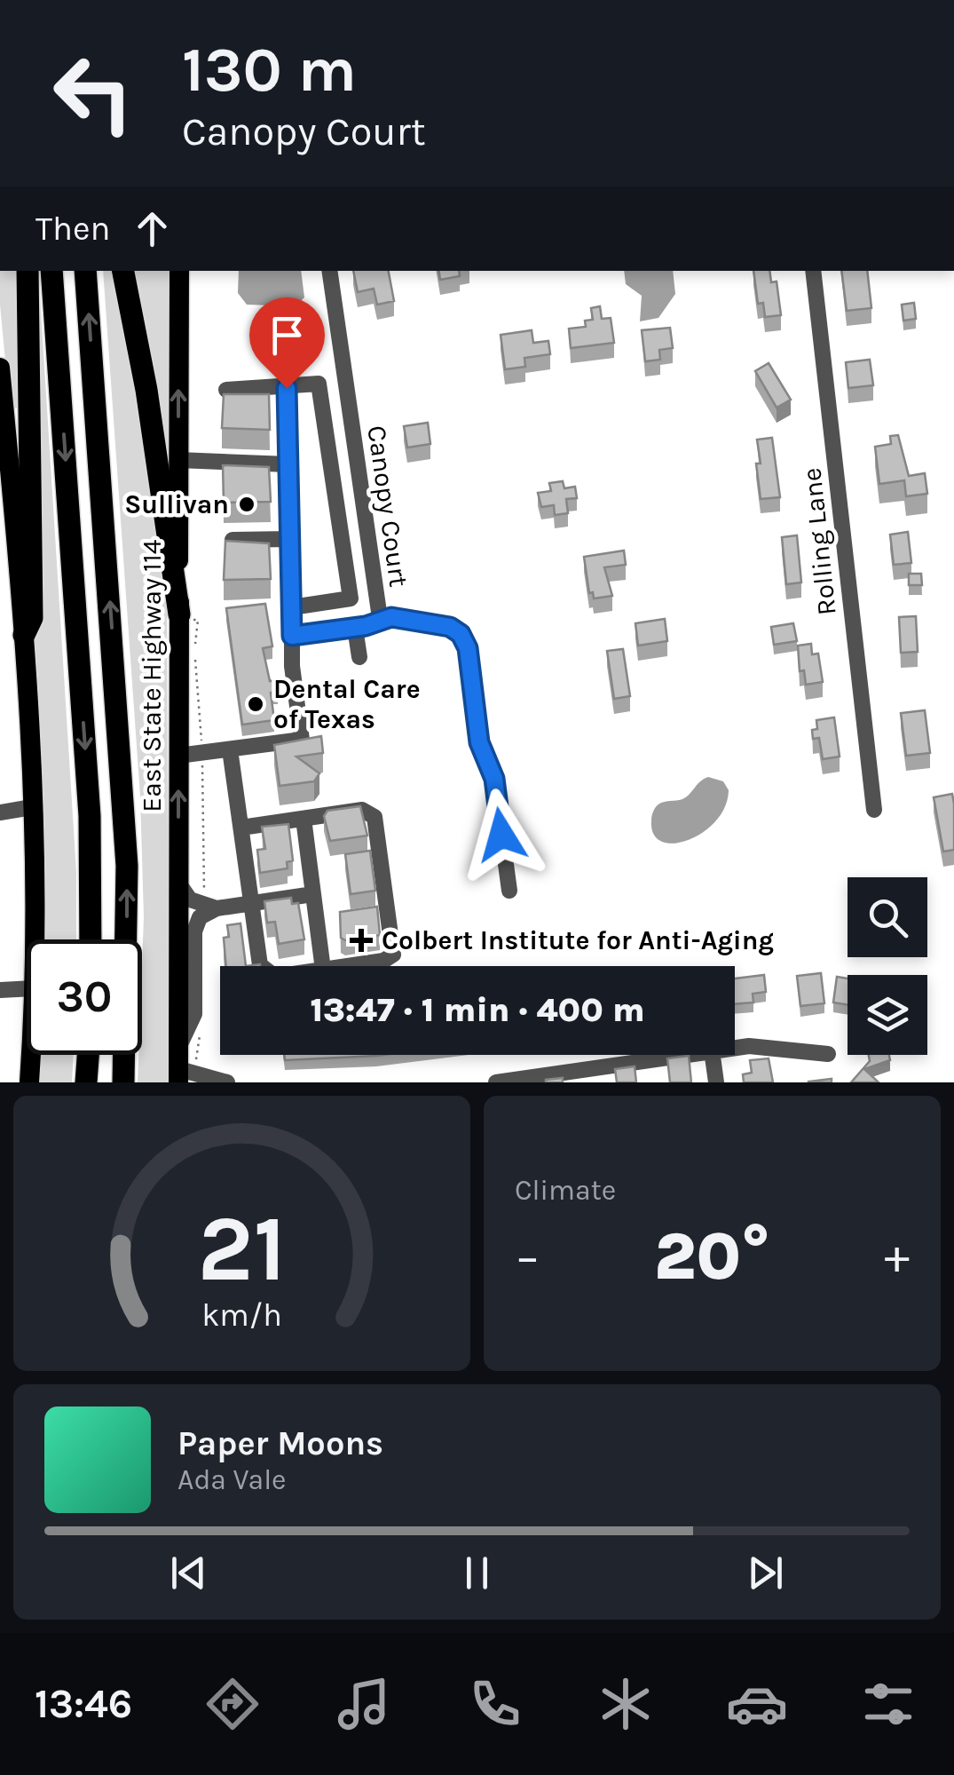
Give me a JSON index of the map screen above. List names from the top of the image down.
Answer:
{
  "streets": {
    "main road": ["East State Highway 114"],
    "street": ["Canopy Court", "Rolling Lane"]
  },
  "places": {
    "other": ["Sullivan", "Dental Care of Texas"],
    "health": ["Colbert Institute for Anti-Aging"]
  },
  "page": {
    "turn": ["130 m", "Canopy Court"],
    "then": "Then",
    "limit": "30",
    "trip": "13:47 · 1 min · 400 m",
    "tile": "Climate",
    "heat": ["−", "20°", "+"],
    "song": ["Paper Moons", "Ada Vale"],
    "tabs": "13:46",
    "gauge": ["21", "km/h"]
  }
}
